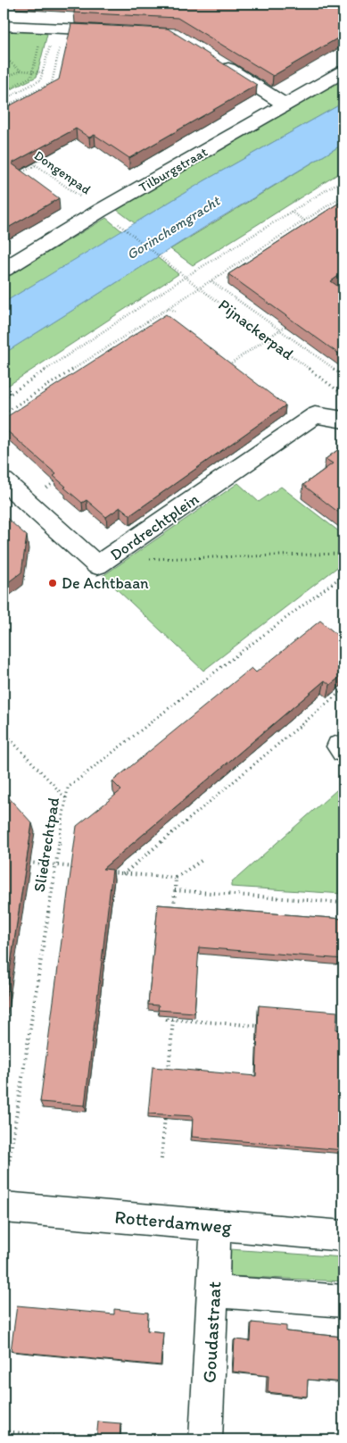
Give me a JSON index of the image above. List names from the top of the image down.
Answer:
{
  "streets": {
    "street": [
      "Tilburgstraat",
      "Dordrechtplein",
      "Rotterdamweg",
      "Goudastraat"
    ],
    "path": ["Dongenpad", "Pijnackerpad", "Sliedrechtpad"]
  },
  "crossings": [
    ["Tilburgstraat", "Dongenpad"],
    ["Dongenpad", "Pijnackerpad"],
    ["Sliedrechtpad", "Rotterdamweg"],
    ["Rotterdamweg", "Goudastraat"]
  ],
  "water": ["Gorinchemgracht"],
  "places": ["De Achtbaan"]
}
